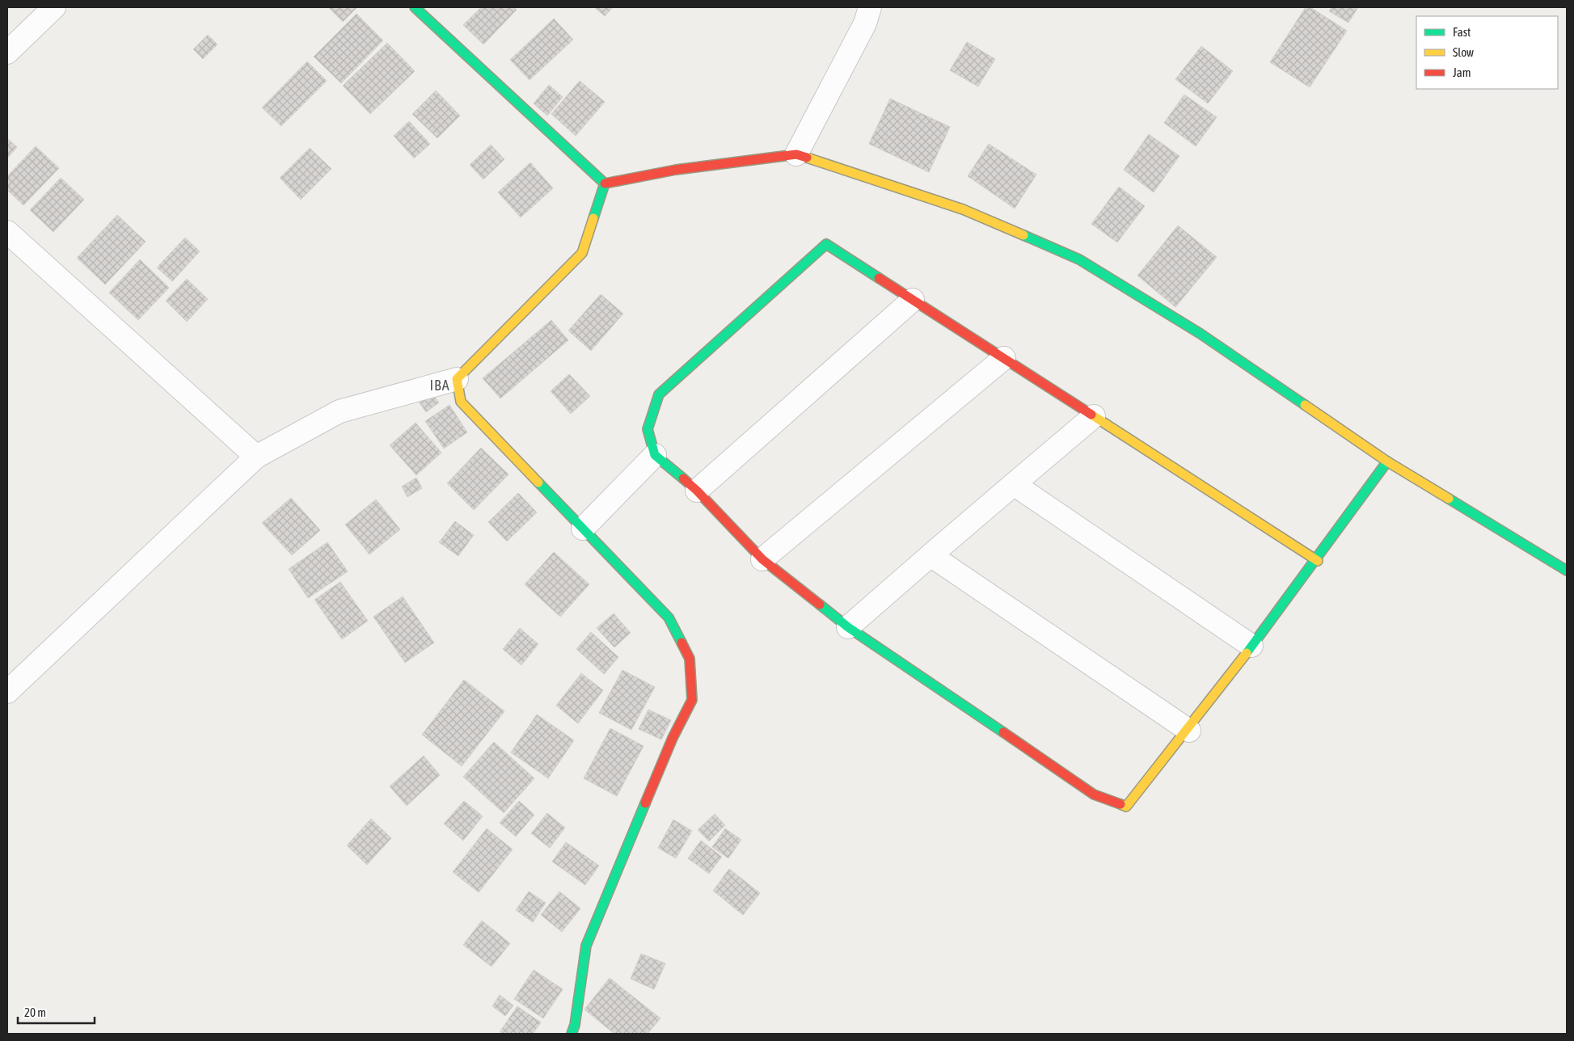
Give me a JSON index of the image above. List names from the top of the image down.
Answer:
{
  "districts": ["IBA"],
  "legend": ["Fast", "Slow", "Jam"],
  "scale_bar": "20 m"
}
